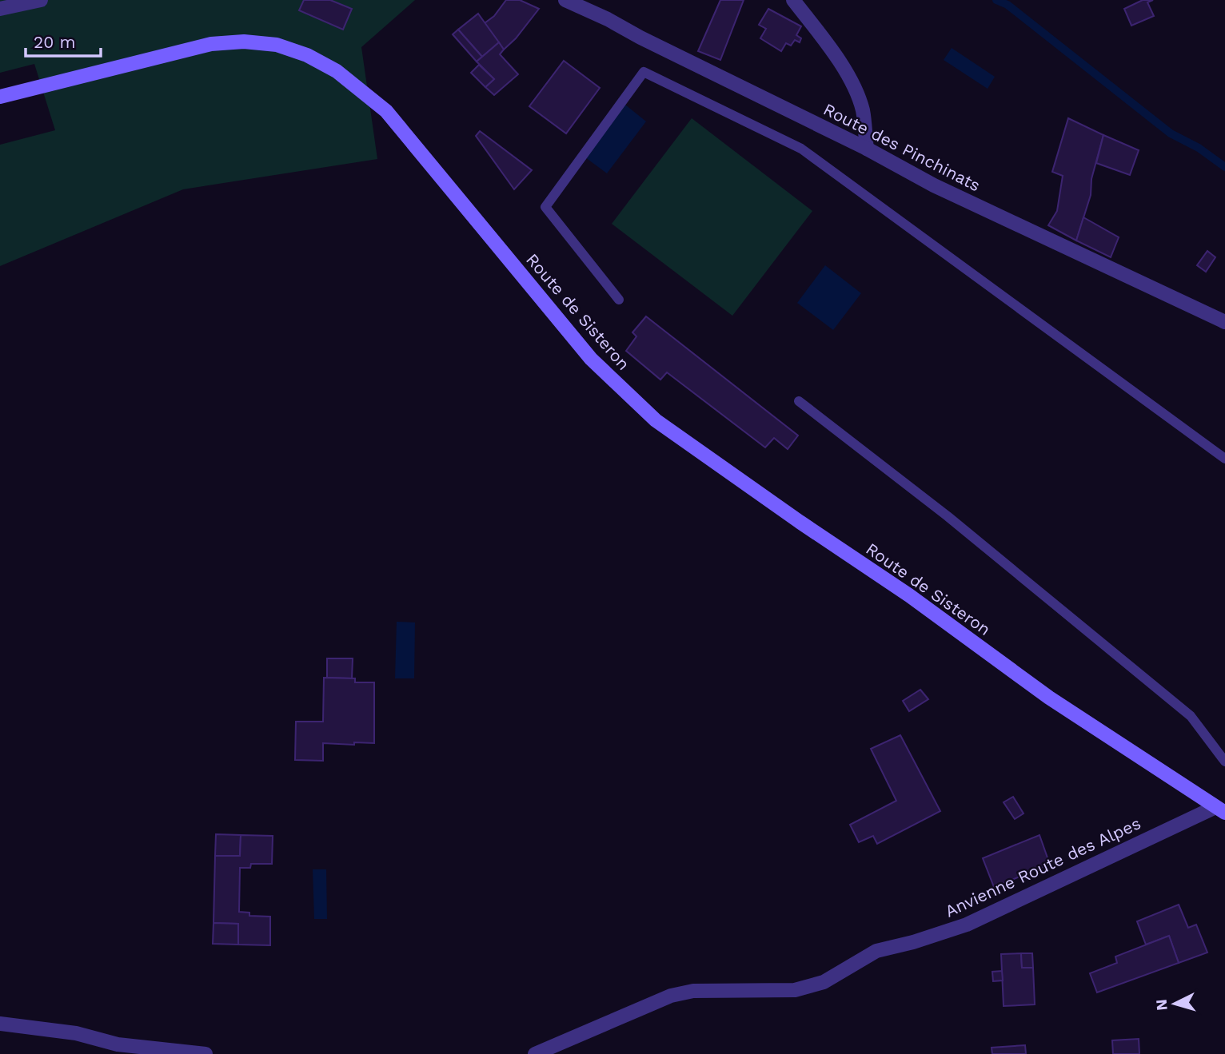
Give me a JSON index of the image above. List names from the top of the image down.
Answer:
{
  "streets": {
    "main road": ["Route de Sisteron"],
    "street": ["Route des Pinchinats", "Anvienne Route des Alpes"]
  },
  "crossings": [
    ["Route de Sisteron", "Anvienne Route des Alpes"]
  ],
  "scale_bar": "20 m",
  "north": "left"
}
